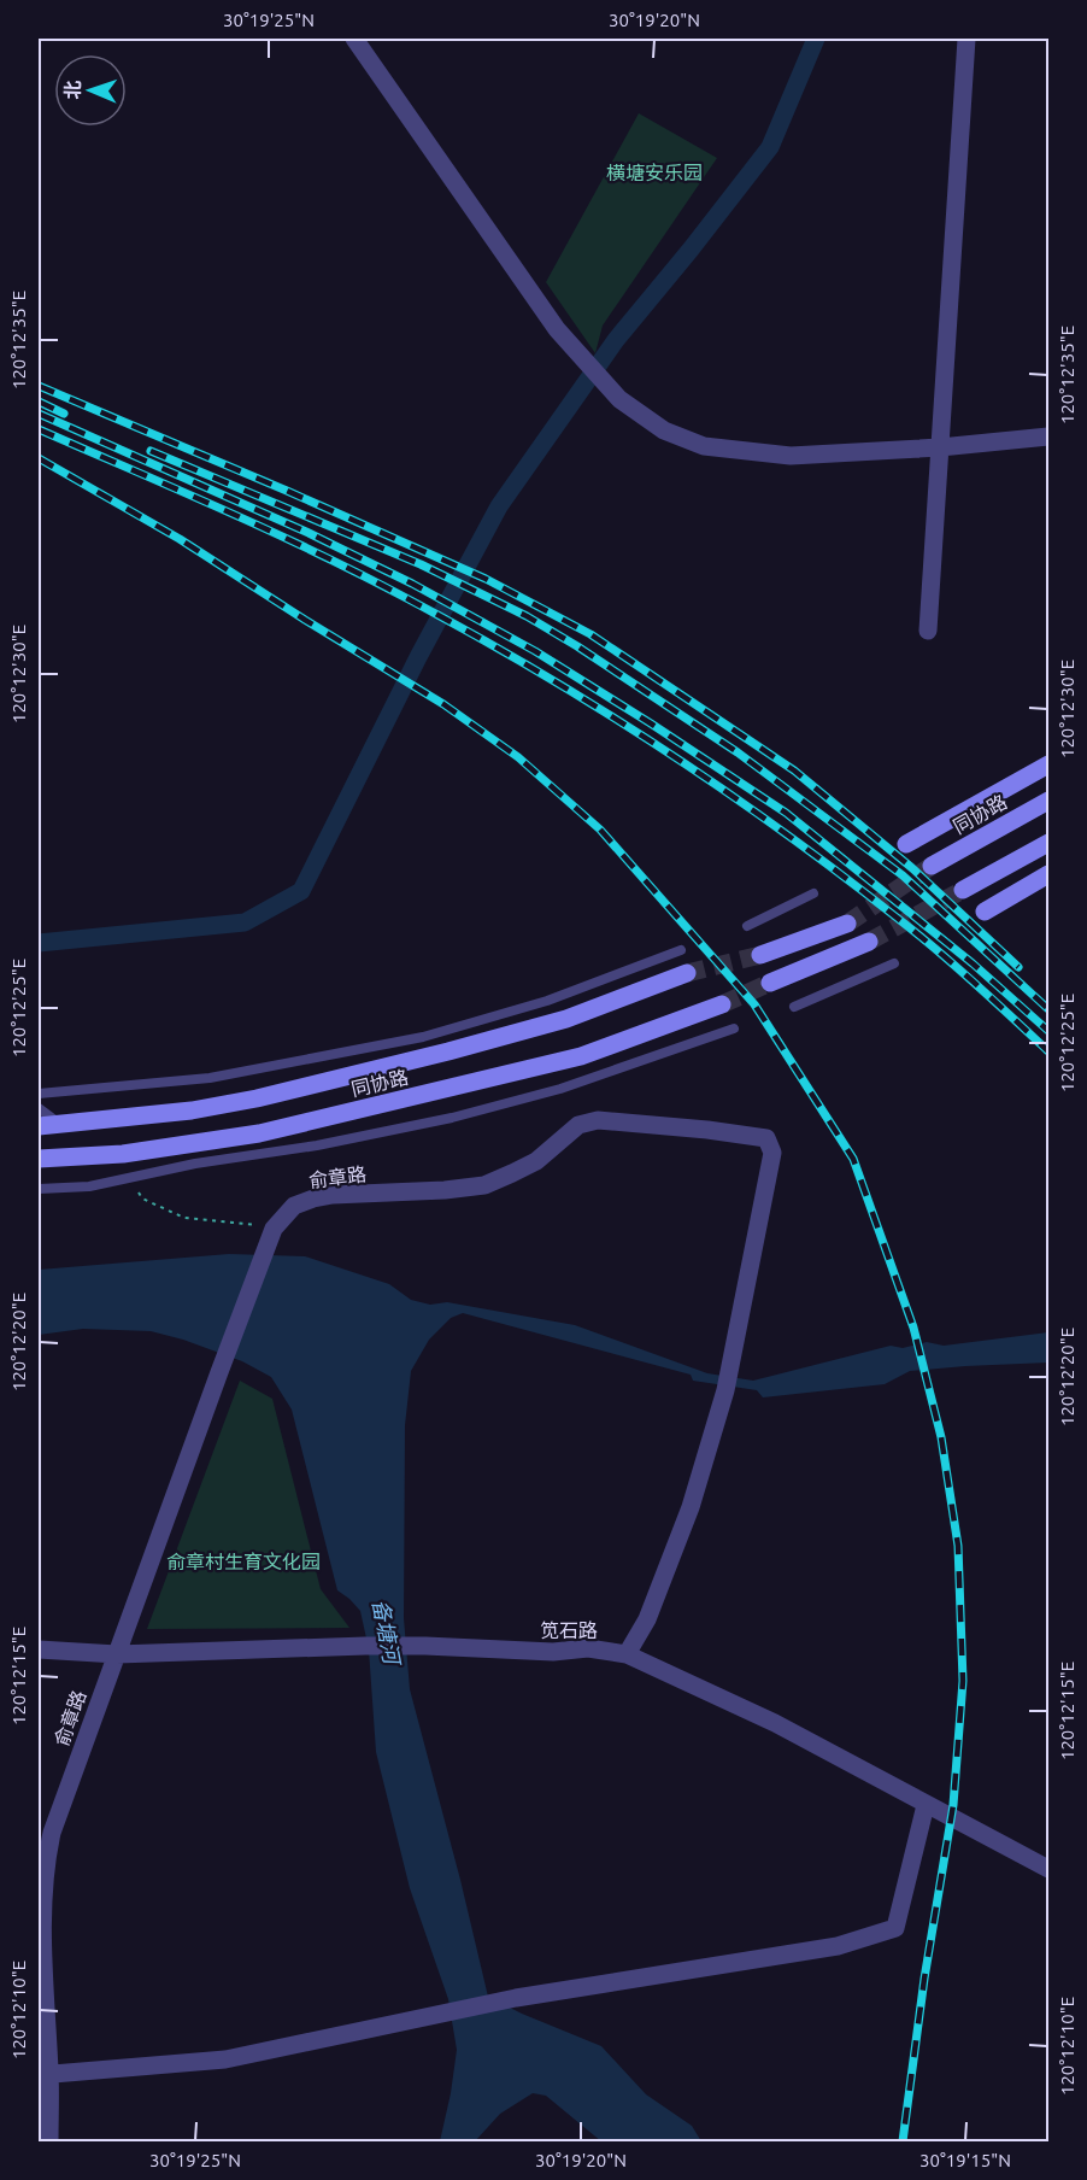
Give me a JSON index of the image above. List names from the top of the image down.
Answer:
{
  "streets": {
    "main road": ["同协路"],
    "street": ["俞章路", "笕石路"]
  },
  "crossings": [
    ["俞章路", "笕石路"]
  ],
  "water": ["备塘河"],
  "parks": ["横塘安乐园", "俞章村生育文化园"],
  "north": "left",
  "coordinates": [
    "30°19'25\"N",
    "30°19'20\"N",
    "120°12'35\"E",
    "120°12'30\"E",
    "120°12'25\"E",
    "120°12'20\"E",
    "120°12'15\"E",
    "120°12'10\"E",
    "30°19'15\"N"
  ]
}
